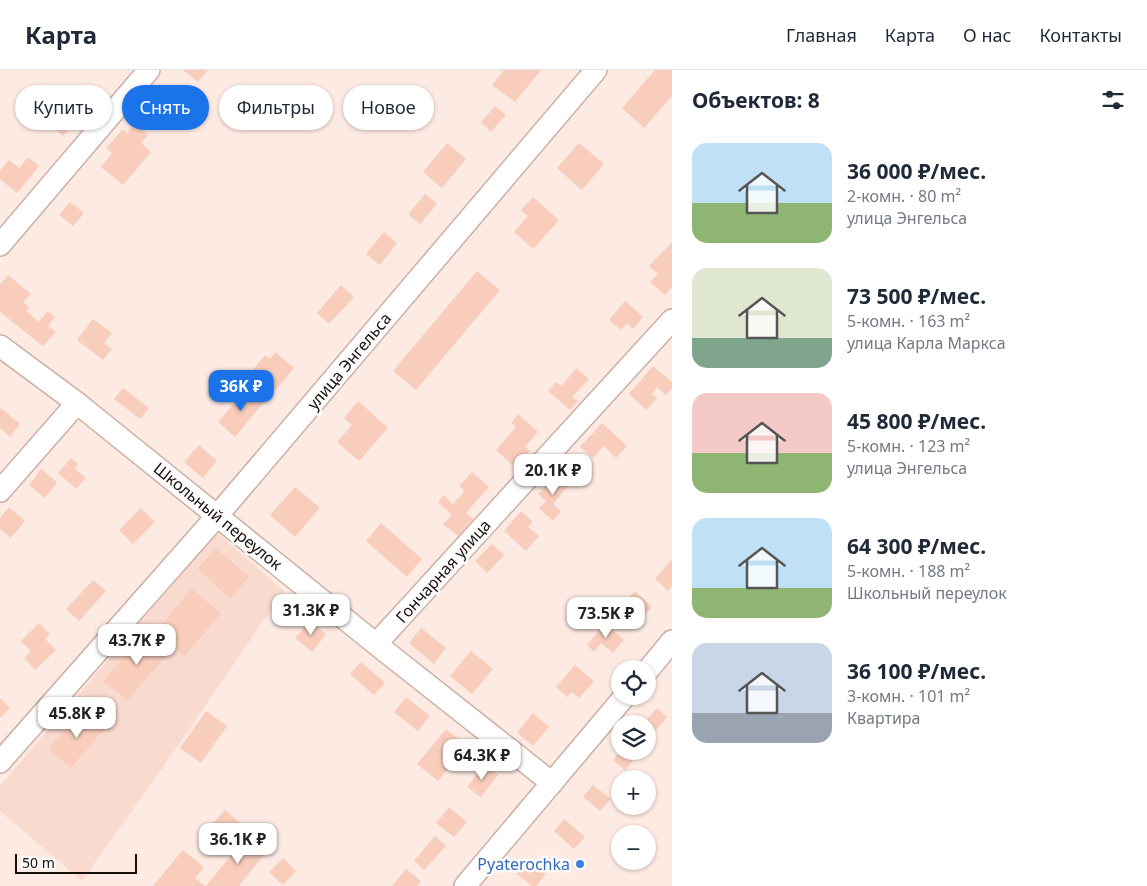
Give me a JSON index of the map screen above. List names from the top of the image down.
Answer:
{
  "streets": {
    "street": ["улица Энгельса", "Школьный переулок", "Гончарная улица"]
  },
  "crossings": [
    ["улица Энгельса", "Школьный переулок"],
    ["Школьный переулок", "Гончарная улица"]
  ],
  "places": ["Pyaterochka"],
  "scale_bar": "50 m",
  "page": {
    "header": "Карта",
    "nav": [
      "Главная",
      "Карта",
      "О нас",
      "Контакты"
    ],
    "heading": "Объектов: 8",
    "chip": [
      "Купить",
      "Снять",
      "Фильтры",
      "Новое"
    ],
    "list": [
      {
        "name": "36 000 ₽/мес.",
        "note": "2-комн. · 80 m² · улица Энгельса"
      },
      {
        "name": "73 500 ₽/мес.",
        "note": "5-комн. · 163 m² · улица Карла Маркса"
      },
      {
        "name": "45 800 ₽/мес.",
        "note": "5-комн. · 123 m² · улица Энгельса"
      },
      {
        "name": "64 300 ₽/мес.",
        "note": "5-комн. · 188 m² · Школьный переулок"
      },
      {
        "name": "36 100 ₽/мес.",
        "note": "3-комн. · 101 m² · Квартира"
      }
    ],
    "price": [
      "36K ₽",
      "20.1K ₽",
      "31.3K ₽",
      "73.5K ₽",
      "43.7K ₽",
      "45.8K ₽",
      "64.3K ₽",
      "36.1K ₽"
    ],
    "map_buttons": ["+", "−"],
    "scale": "50 m"
  }
}
